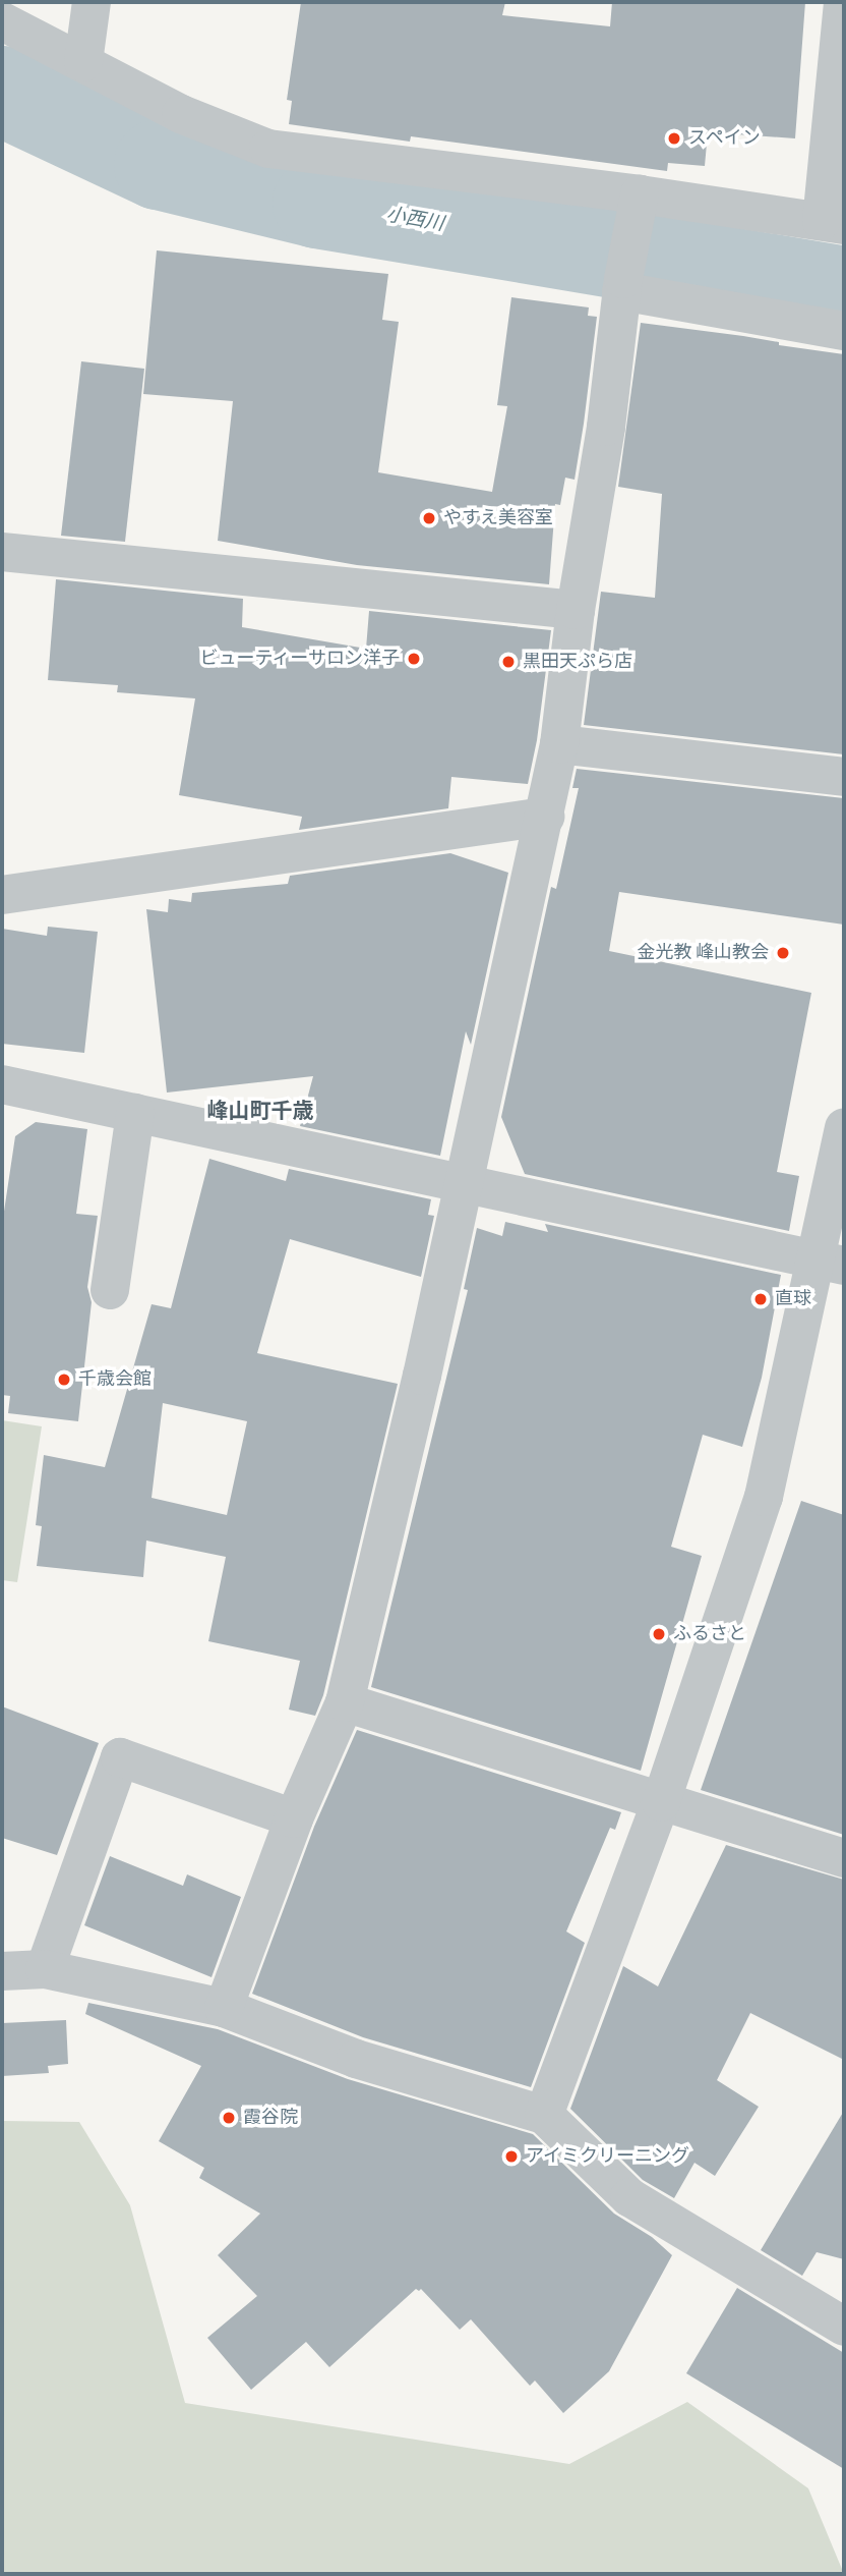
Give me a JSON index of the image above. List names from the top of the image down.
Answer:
{
  "districts": ["峰山町千歳"],
  "water": ["小西川"],
  "places": [
    "スペイン",
    "やすえ美容室",
    "ビューティーサロン洋子",
    "黒田天ぷら店",
    "金光教 峰山教会",
    "直球",
    "千歳会館",
    "ふるさと",
    "霞谷院",
    "アイミクリーニング"
  ]
}
